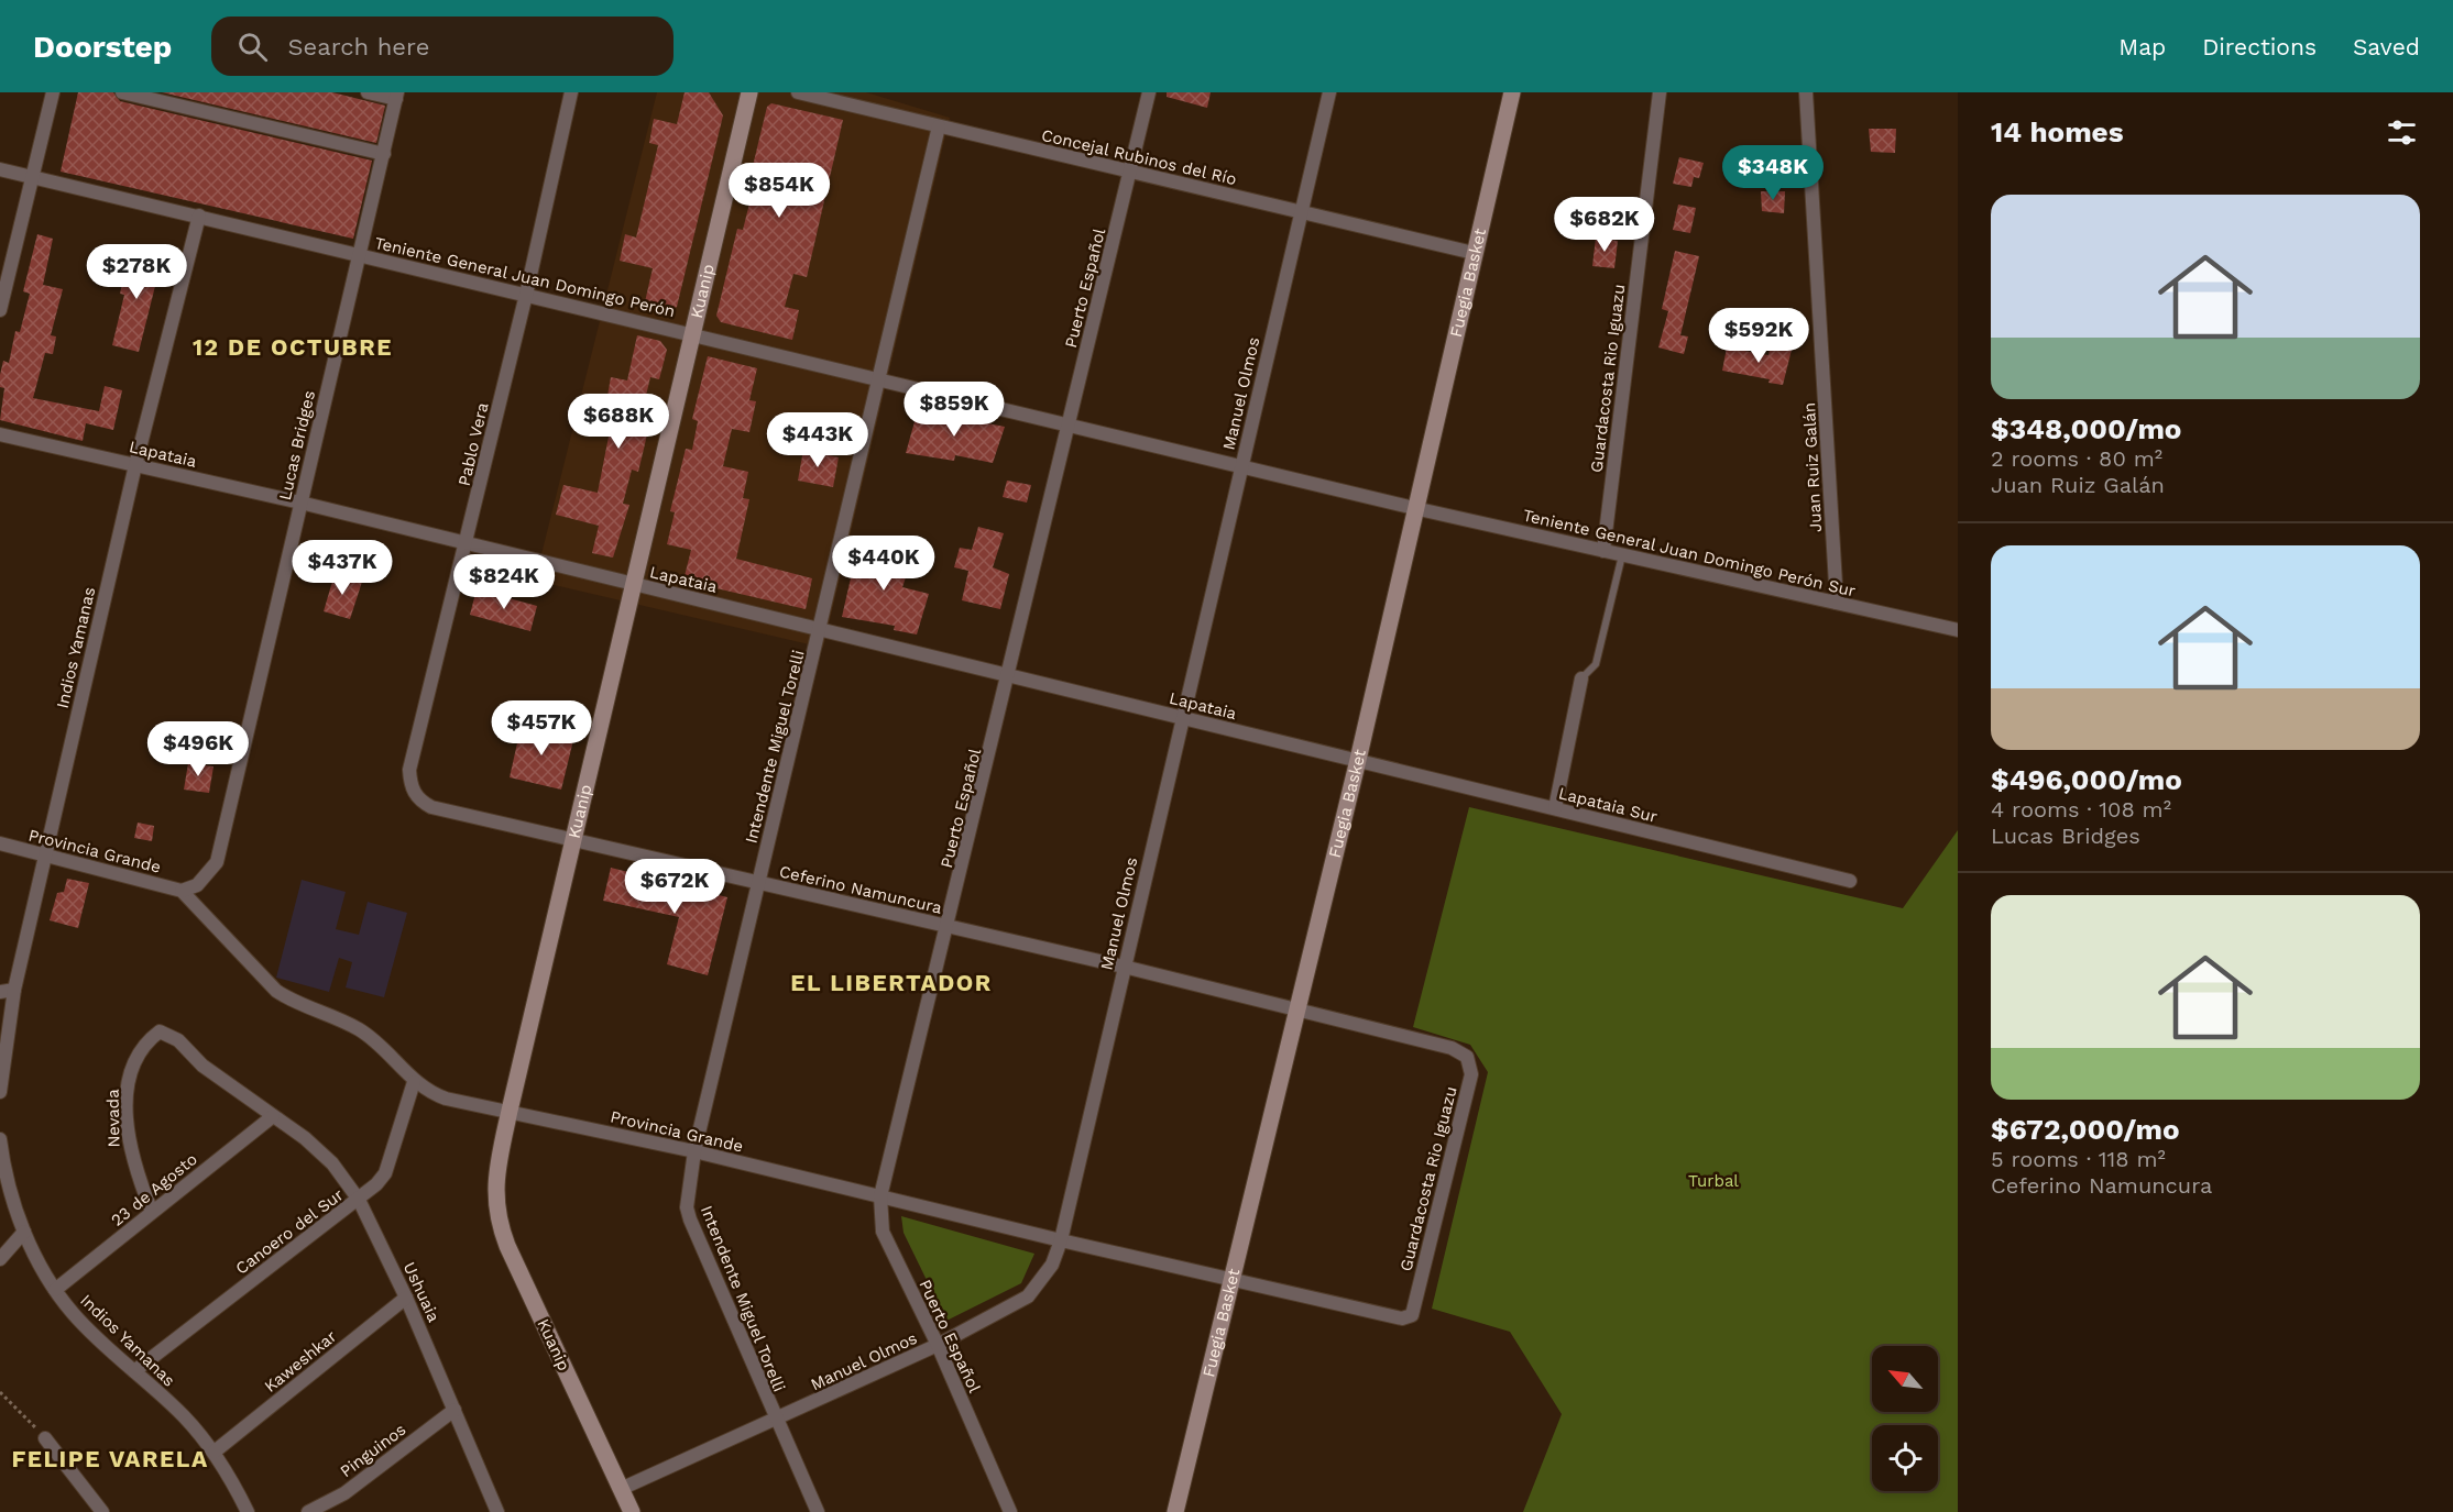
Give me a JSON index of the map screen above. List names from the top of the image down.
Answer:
{
  "streets": {
    "main road": ["Fuegia Basket", "Kuanip"],
    "street": [
      "Concejal Rubinos del Río",
      "Teniente General Juan Domingo Perón",
      "Puerto Español",
      "Guardacosta Rio Iguazu",
      "Manuel Olmos",
      "Pablo Vera",
      "Lucas Bridges",
      "Lapataia",
      "Juan Ruiz Galán",
      "Teniente General Juan Domingo Perón Sur",
      "Indios Yamanas",
      "Intendente Miguel Torelli",
      "Lapataia Sur",
      "Provincia Grande",
      "Ceferino Namuncura",
      "Nevada",
      "23 de Agosto",
      "Canoero del Sur",
      "Ushuaia",
      "Kaweshkar",
      "Pinguinos"
    ]
  },
  "crossings": [
    ["Concejal Rubinos del Río", "Fuegia Basket"],
    ["Concejal Rubinos del Río", "Puerto Español"],
    ["Concejal Rubinos del Río", "Manuel Olmos"],
    ["Concejal Rubinos del Río", "Intendente Miguel Torelli"],
    ["Teniente General Juan Domingo Perón", "Fuegia Basket"],
    ["Teniente General Juan Domingo Perón", "Puerto Español"],
    ["Teniente General Juan Domingo Perón", "Kuanip"],
    ["Teniente General Juan Domingo Perón", "Manuel Olmos"],
    ["Teniente General Juan Domingo Perón", "Pablo Vera"],
    ["Teniente General Juan Domingo Perón", "Lucas Bridges"],
    ["Teniente General Juan Domingo Perón", "Teniente General Juan Domingo Perón Sur"],
    ["Teniente General Juan Domingo Perón", "Indios Yamanas"],
    ["Teniente General Juan Domingo Perón", "Intendente Miguel Torelli"],
    ["Fuegia Basket", "Lapataia"],
    ["Fuegia Basket", "Teniente General Juan Domingo Perón Sur"],
    ["Fuegia Basket", "Lapataia Sur"],
    ["Fuegia Basket", "Provincia Grande"],
    ["Fuegia Basket", "Ceferino Namuncura"],
    ["Puerto Español", "Manuel Olmos"],
    ["Puerto Español", "Lapataia"],
    ["Puerto Español", "Provincia Grande"],
    ["Puerto Español", "Ceferino Namuncura"],
    ["Kuanip", "Manuel Olmos"],
    ["Kuanip", "Lapataia"],
    ["Kuanip", "Provincia Grande"],
    ["Kuanip", "Ceferino Namuncura"],
    ["Guardacosta Rio Iguazu", "Teniente General Juan Domingo Perón Sur"],
    ["Guardacosta Rio Iguazu", "Provincia Grande"],
    ["Guardacosta Rio Iguazu", "Ceferino Namuncura"],
    ["Manuel Olmos", "Lapataia"],
    ["Manuel Olmos", "Intendente Miguel Torelli"],
    ["Manuel Olmos", "Provincia Grande"],
    ["Manuel Olmos", "Ceferino Namuncura"],
    ["Pablo Vera", "Lapataia"],
    ["Pablo Vera", "Ceferino Namuncura"],
    ["Lucas Bridges", "Lapataia"],
    ["Lucas Bridges", "Provincia Grande"],
    ["Lapataia", "Indios Yamanas"],
    ["Lapataia", "Intendente Miguel Torelli"],
    ["Lapataia", "Lapataia Sur"],
    ["Juan Ruiz Galán", "Teniente General Juan Domingo Perón Sur"],
    ["Indios Yamanas", "Provincia Grande"],
    ["Indios Yamanas", "23 de Agosto"],
    ["Indios Yamanas", "Canoero del Sur"],
    ["Indios Yamanas", "Kaweshkar"],
    ["Intendente Miguel Torelli", "Provincia Grande"],
    ["Intendente Miguel Torelli", "Ceferino Namuncura"],
    ["Provincia Grande", "Canoero del Sur"],
    ["Nevada", "23 de Agosto"],
    ["Nevada", "Ushuaia"],
    ["23 de Agosto", "Ushuaia"],
    ["Canoero del Sur", "Ushuaia"],
    ["Ushuaia", "Kaweshkar"],
    ["Ushuaia", "Pinguinos"]
  ],
  "districts": ["12 DE OCTUBRE", "EL LIBERTADOR", "FELIPE VARELA"],
  "parks": ["Turbal"],
  "north": "top left",
  "page": {
    "header": "Doorstep",
    "search": "Search here",
    "nav": ["Map", "Directions", "Saved"],
    "heading": "14 homes",
    "price": [
      "$348K",
      "$854K",
      "$682K",
      "$278K",
      "$592K",
      "$859K",
      "$688K",
      "$443K",
      "$440K",
      "$437K",
      "$824K",
      "$457K",
      "$496K",
      "$672K"
    ],
    "list": [
      {
        "name": "$348,000/mo",
        "note": "2 rooms · 80 m² · Juan Ruiz Galán"
      },
      {
        "name": "$496,000/mo",
        "note": "4 rooms · 108 m² · Lucas Bridges"
      },
      {
        "name": "$672,000/mo",
        "note": "5 rooms · 118 m² · Ceferino Namuncura"
      }
    ]
  }
}
